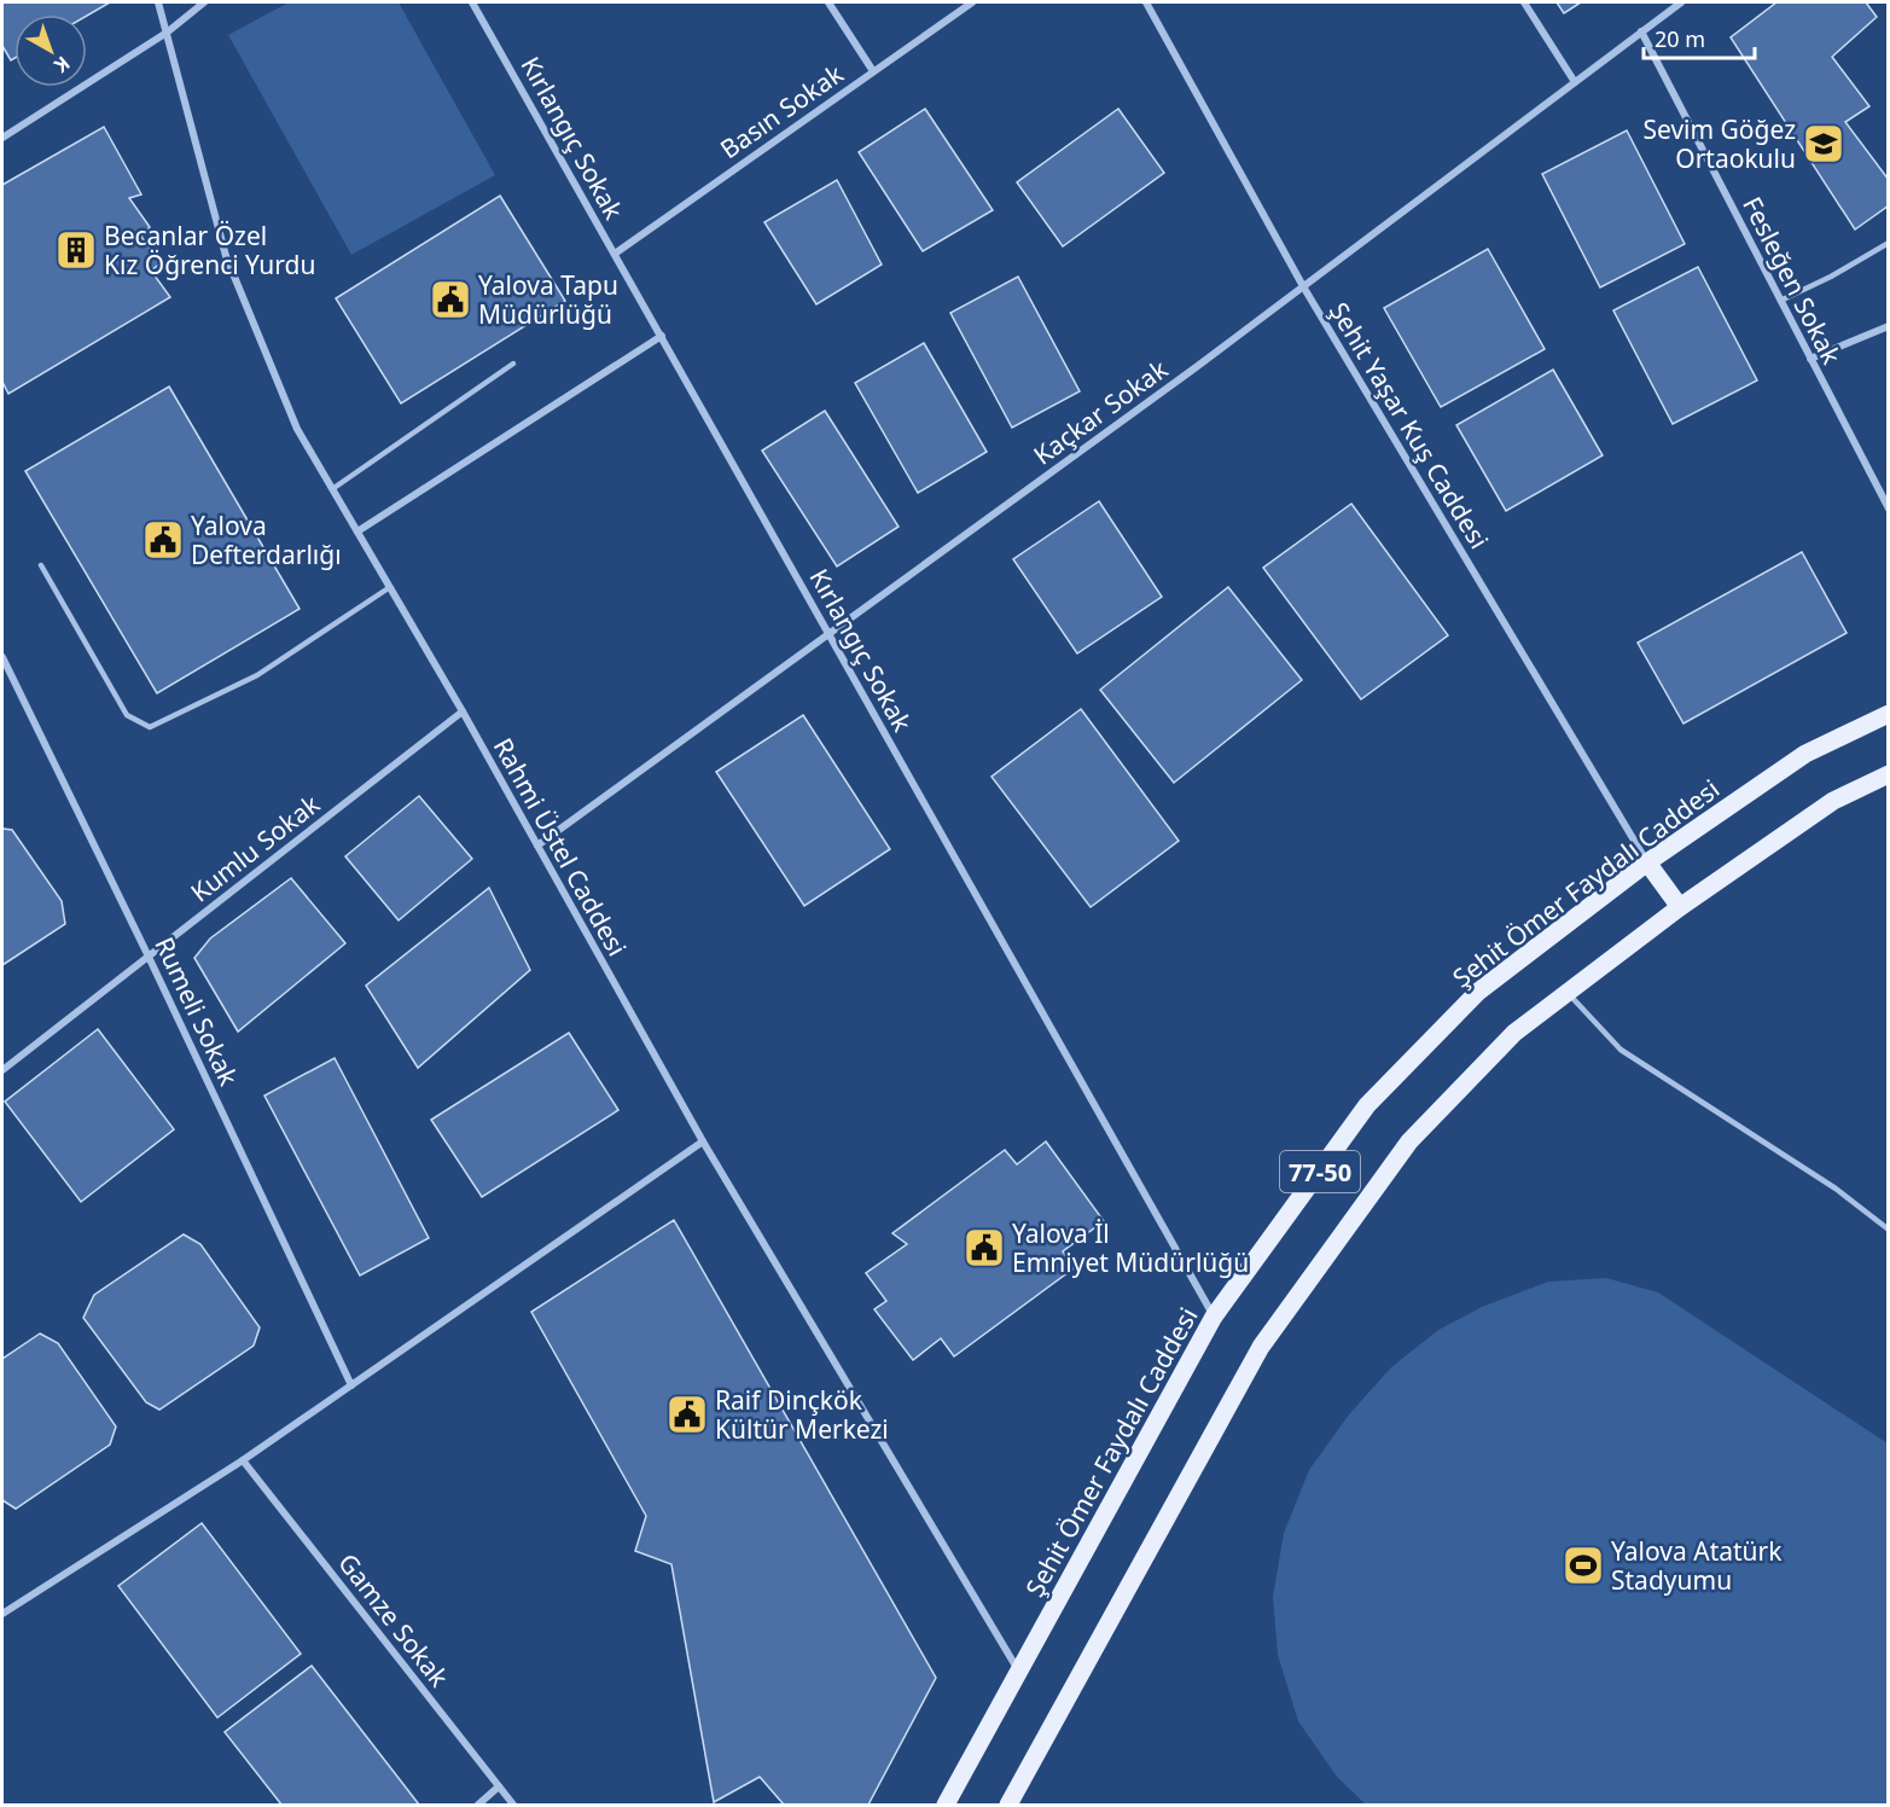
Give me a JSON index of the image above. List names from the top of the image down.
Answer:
{
  "streets": {
    "main road": ["Şehit Ömer Faydalı Caddesi", "77-50"],
    "street": [
      "Basın Sokak",
      "Kırlangıç Sokak",
      "Fesleğen Sokak",
      "Kaçkar Sokak",
      "Şehit Yaşar Kuş Caddesi",
      "Rahmi Üstel Caddesi",
      "Kumlu Sokak",
      "Rumeli Sokak",
      "Gamze Sokak"
    ]
  },
  "crossings": [
    ["Basın Sokak", "Kırlangıç Sokak"],
    ["Kırlangıç Sokak", "Kaçkar Sokak"],
    ["Kırlangıç Sokak", "Şehit Ömer Faydalı Caddesi"],
    ["Fesleğen Sokak", "Kaçkar Sokak"],
    ["Kaçkar Sokak", "Şehit Yaşar Kuş Caddesi"],
    ["Kaçkar Sokak", "Rahmi Üstel Caddesi"],
    ["Şehit Yaşar Kuş Caddesi", "Şehit Ömer Faydalı Caddesi"],
    ["Rahmi Üstel Caddesi", "Kumlu Sokak"],
    ["Rahmi Üstel Caddesi", "Şehit Ömer Faydalı Caddesi"],
    ["Kumlu Sokak", "Rumeli Sokak"]
  ],
  "places": {
    "school or university": ["Sevim Göğez Ortaokulu"],
    "building": ["Becanlar Özel Kız Öğrenci Yurdu"],
    "public building": [
      "Yalova Tapu Müdürlüğü",
      "Yalova Defterdarlığı",
      "Yalova İl Emniyet Müdürlüğü",
      "Raif Dinçkök Kültür Merkezi"
    ],
    "sports": ["Yalova Atatürk Stadyumu"]
  },
  "scale_bar": "20 m",
  "north": "bottom right"
}
